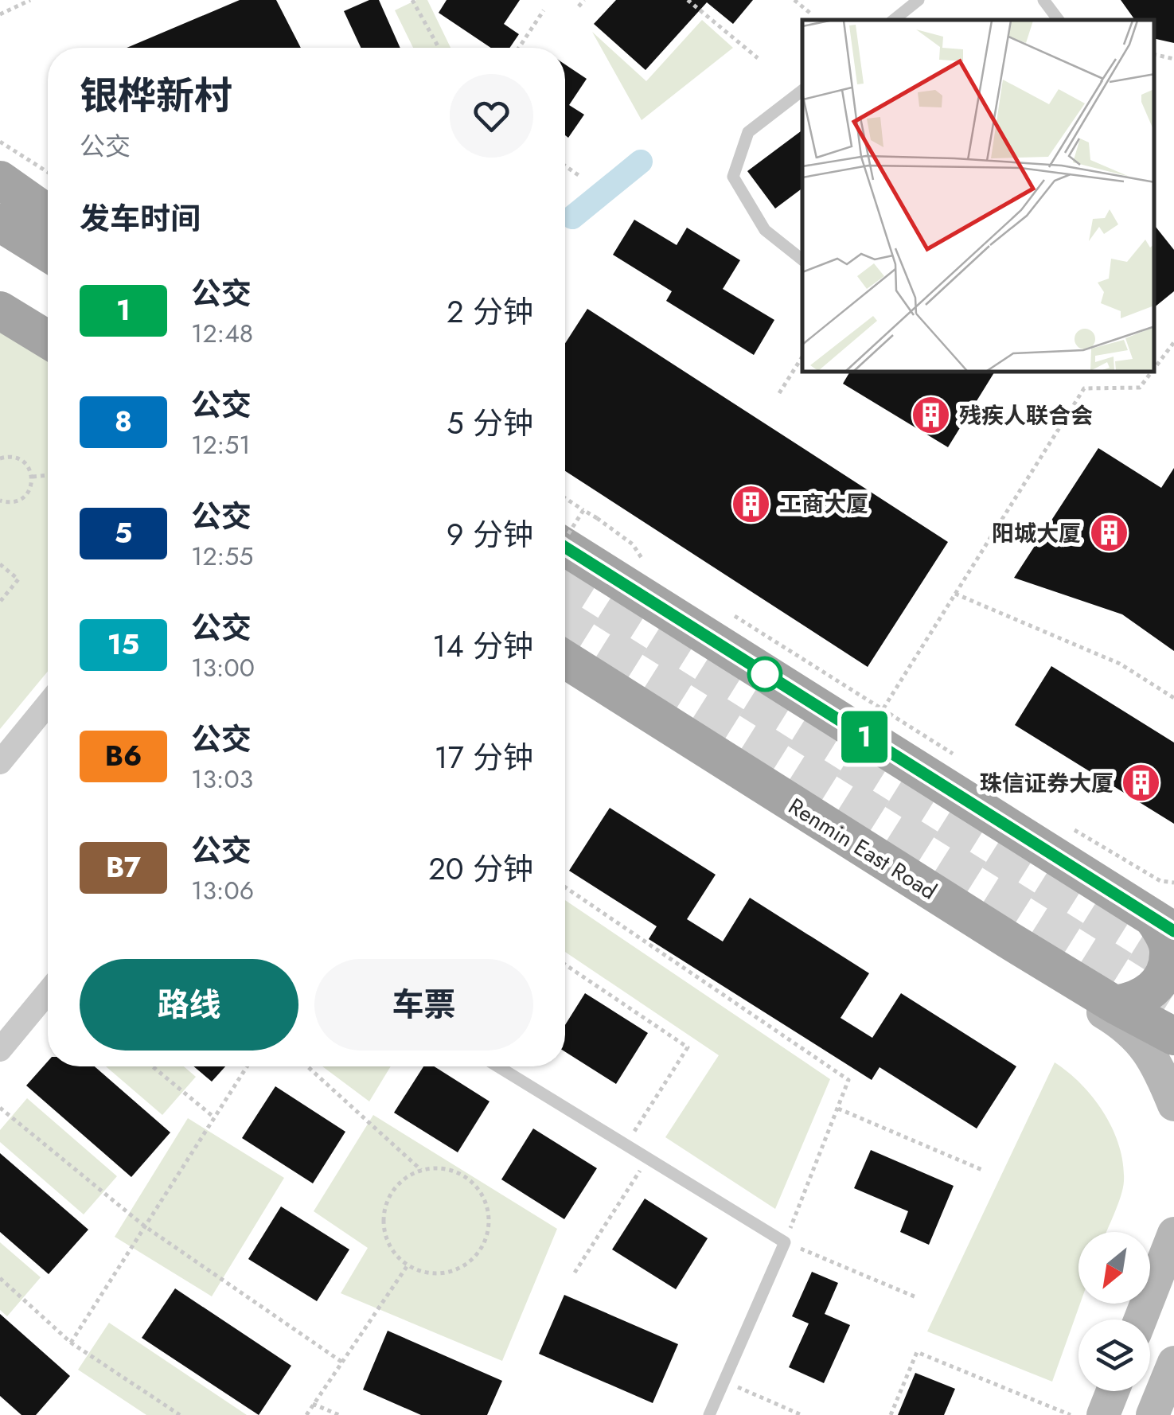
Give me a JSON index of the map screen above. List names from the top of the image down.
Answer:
{
  "streets": {
    "main road": ["Renmin East Road"]
  },
  "places": {
    "building": [
      "残疾人联合会",
      "工商大厦",
      "阳城大厦",
      "珠信证券大厦"
    ]
  },
  "lines": ["bus line 1"],
  "north": "bottom left",
  "page": {
    "on_map": "1",
    "heading": [
      ["银桦新村", "公交"],
      "发车时间"
    ],
    "list": [
      {
        "mark": "1",
        "name": "公交",
        "note": "12:48",
        "value": "2 分钟"
      },
      {
        "mark": "8",
        "name": "公交",
        "note": "12:51",
        "value": "5 分钟"
      },
      {
        "mark": "5",
        "name": "公交",
        "note": "12:55",
        "value": "9 分钟"
      },
      {
        "mark": "15",
        "name": "公交",
        "note": "13:00",
        "value": "14 分钟"
      },
      {
        "mark": "B6",
        "name": "公交",
        "note": "13:03",
        "value": "17 分钟"
      },
      {
        "mark": "B7",
        "name": "公交",
        "note": "13:06",
        "value": "20 分钟"
      }
    ],
    "buttons": ["路线", "车票"]
  }
}
